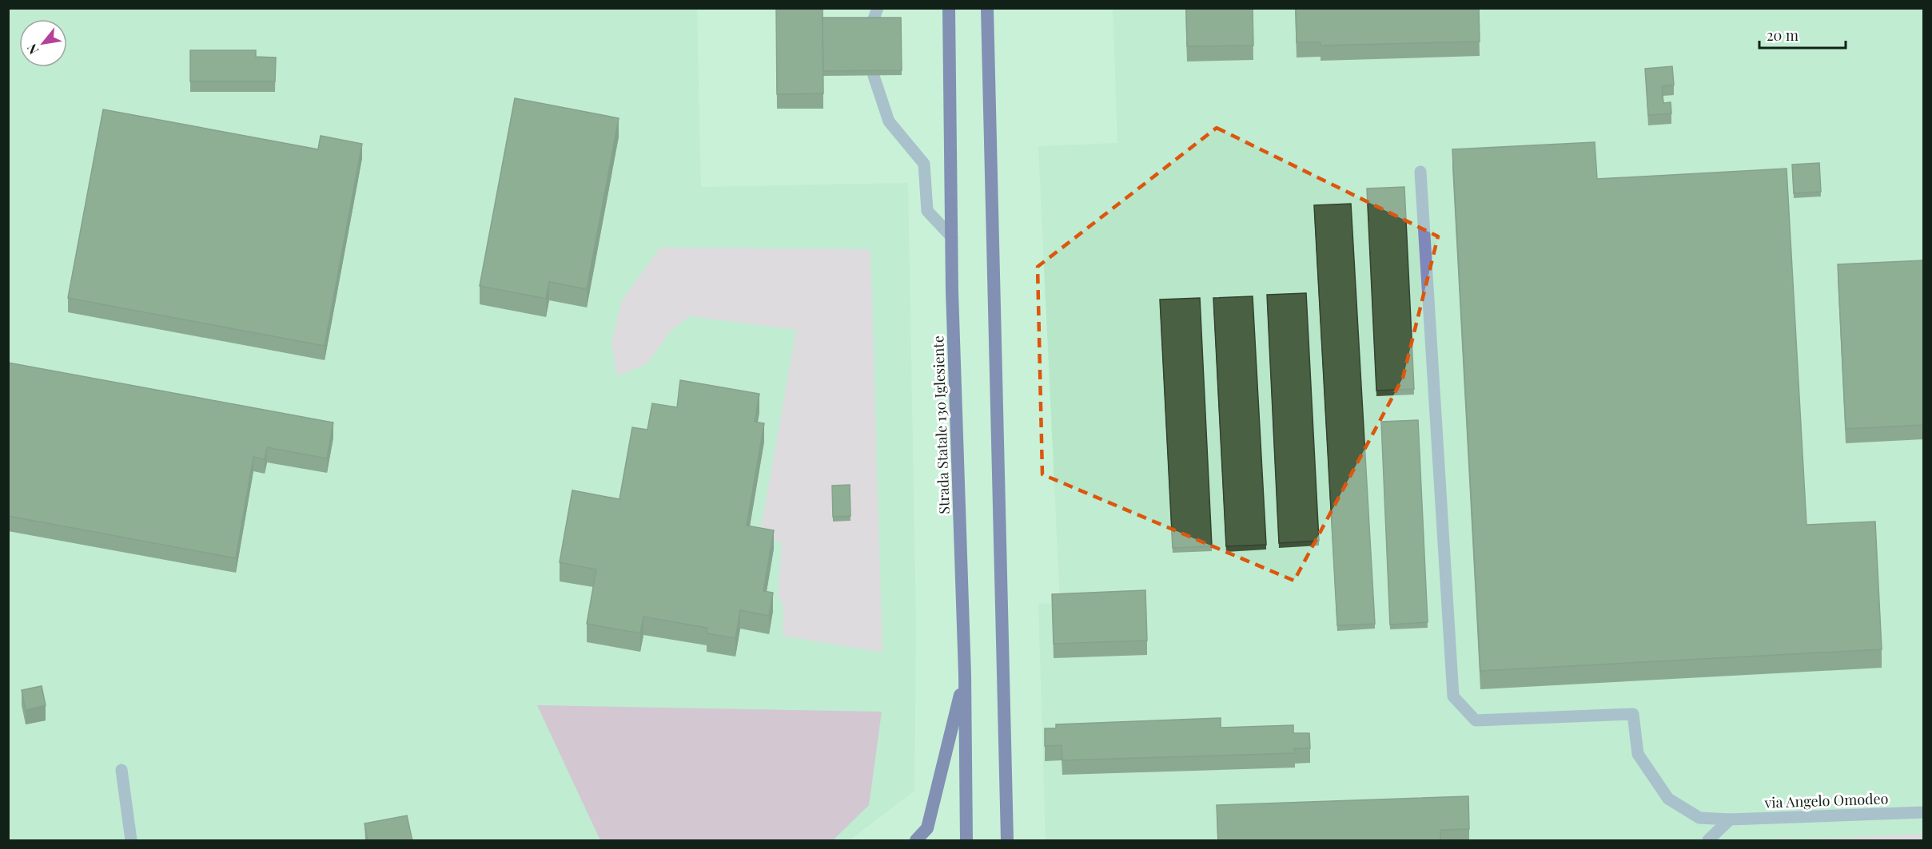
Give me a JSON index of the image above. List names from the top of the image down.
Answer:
{
  "streets": {
    "highway": ["Strada Statale 130 Iglesiente"],
    "street": ["via Angelo Omodeo"]
  },
  "scale_bar": "20 m",
  "north": "bottom left"
}
